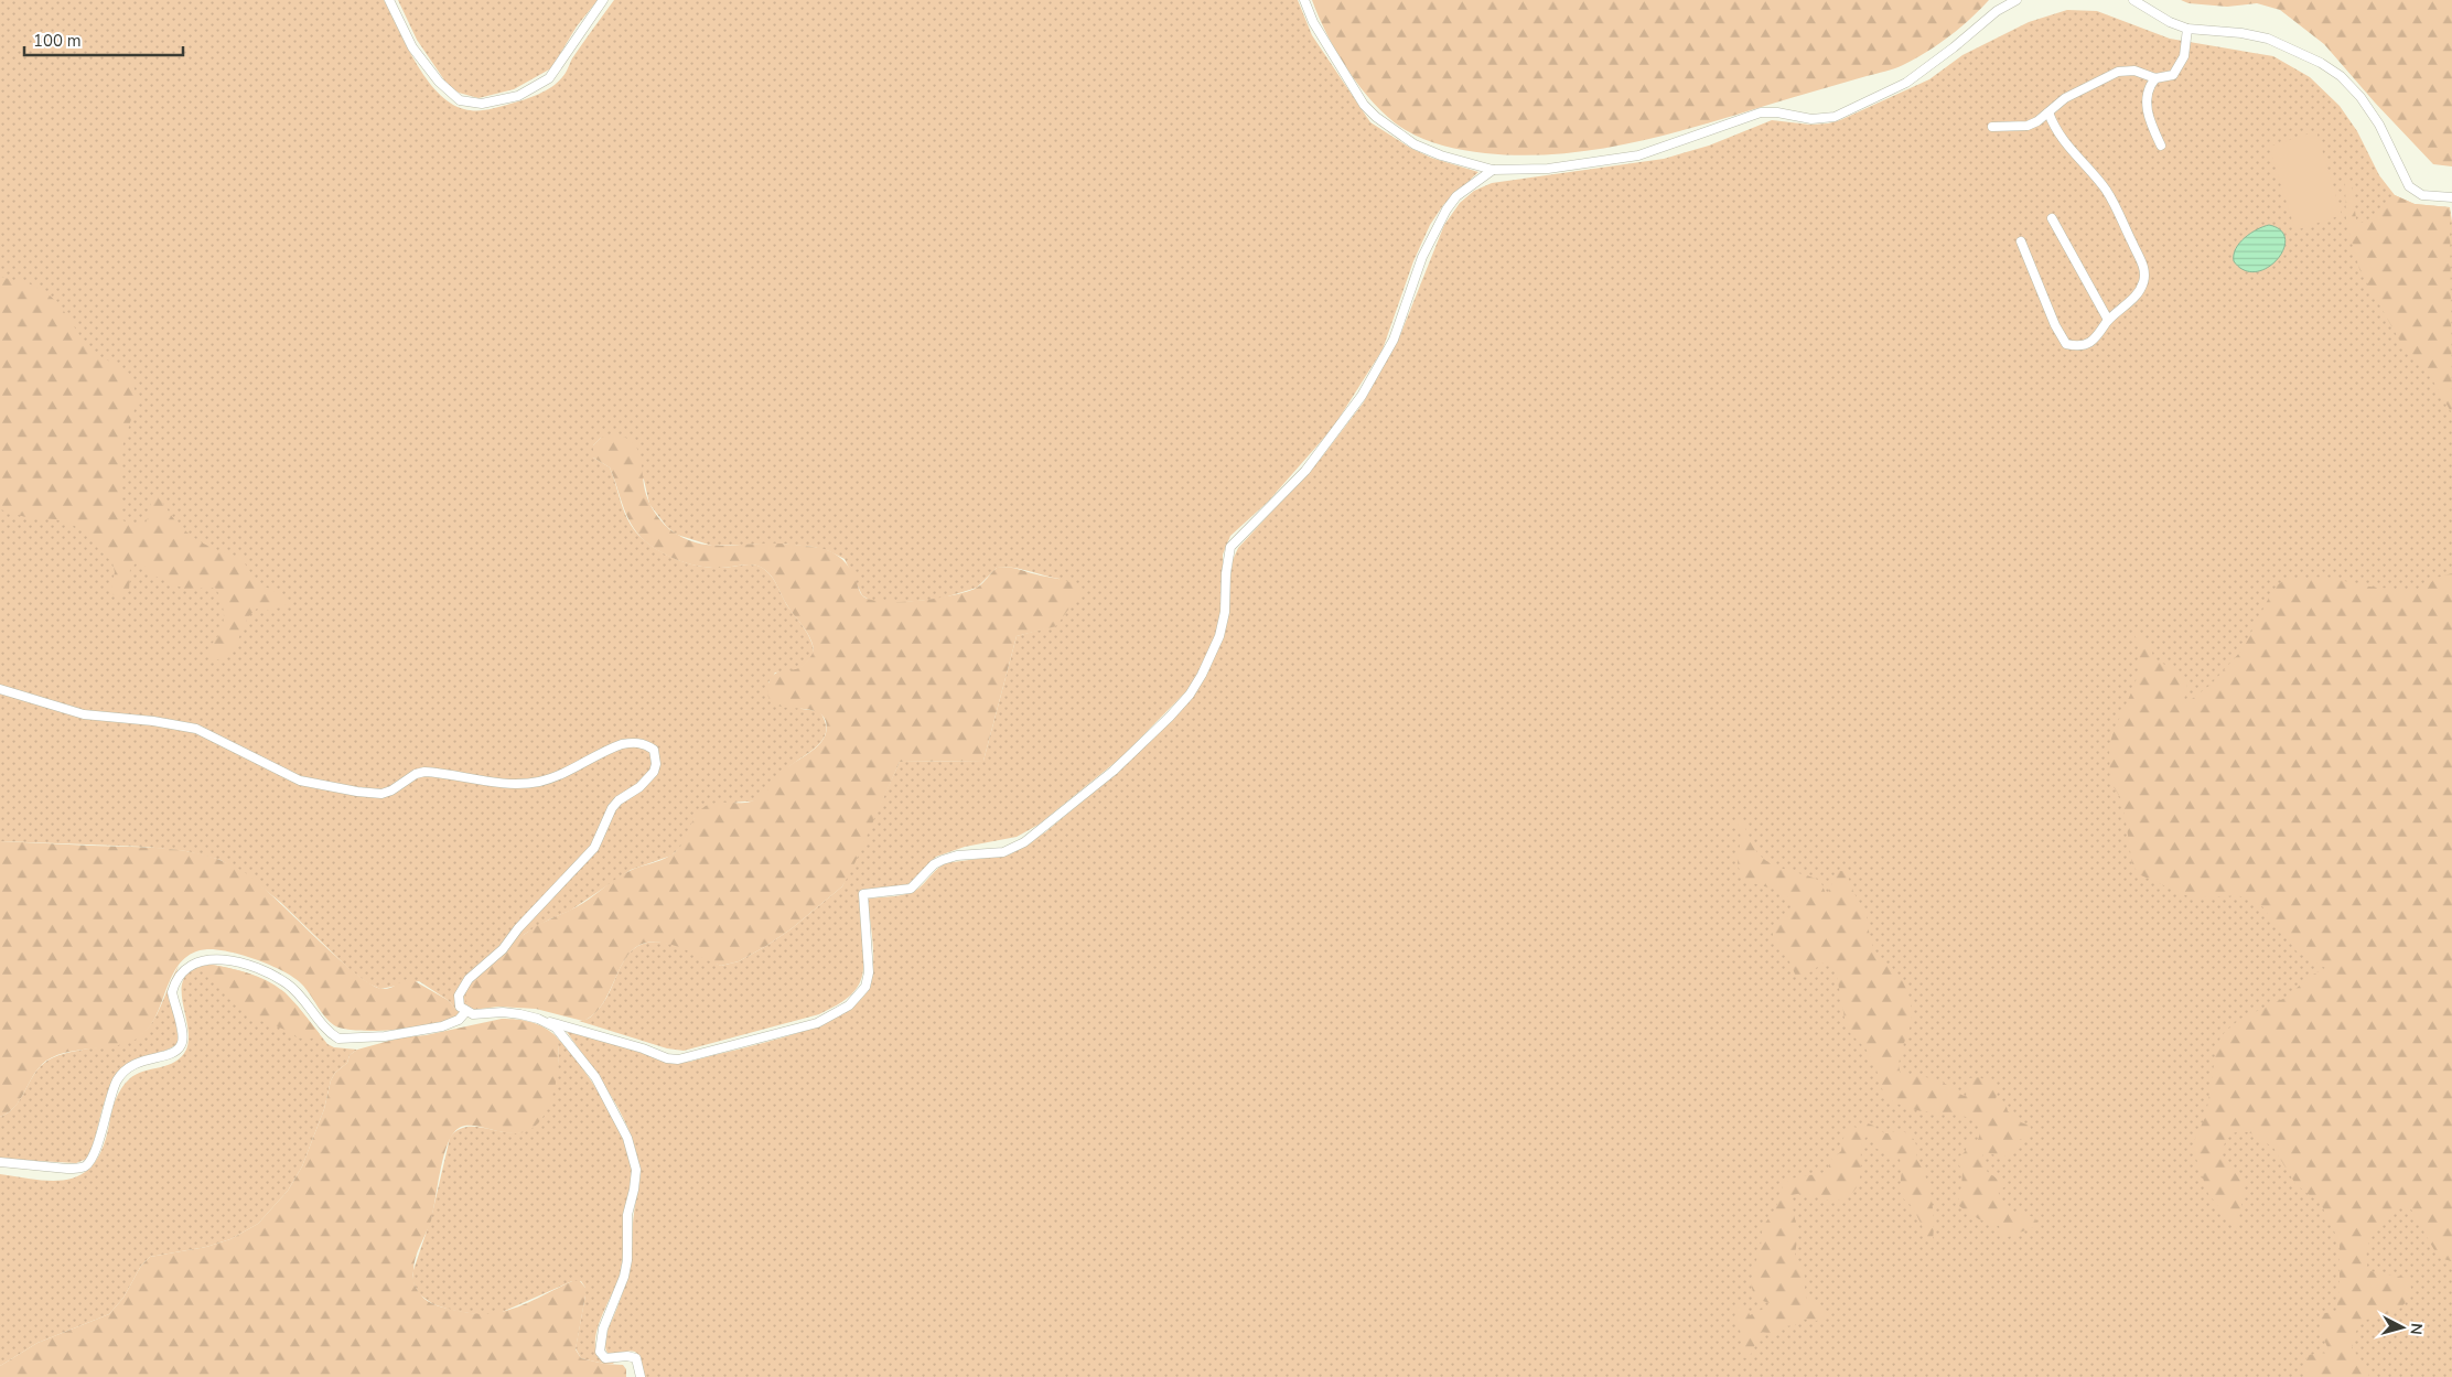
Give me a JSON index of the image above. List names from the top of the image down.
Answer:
{
  "scale_bar": "100 m",
  "north": "right"
}
